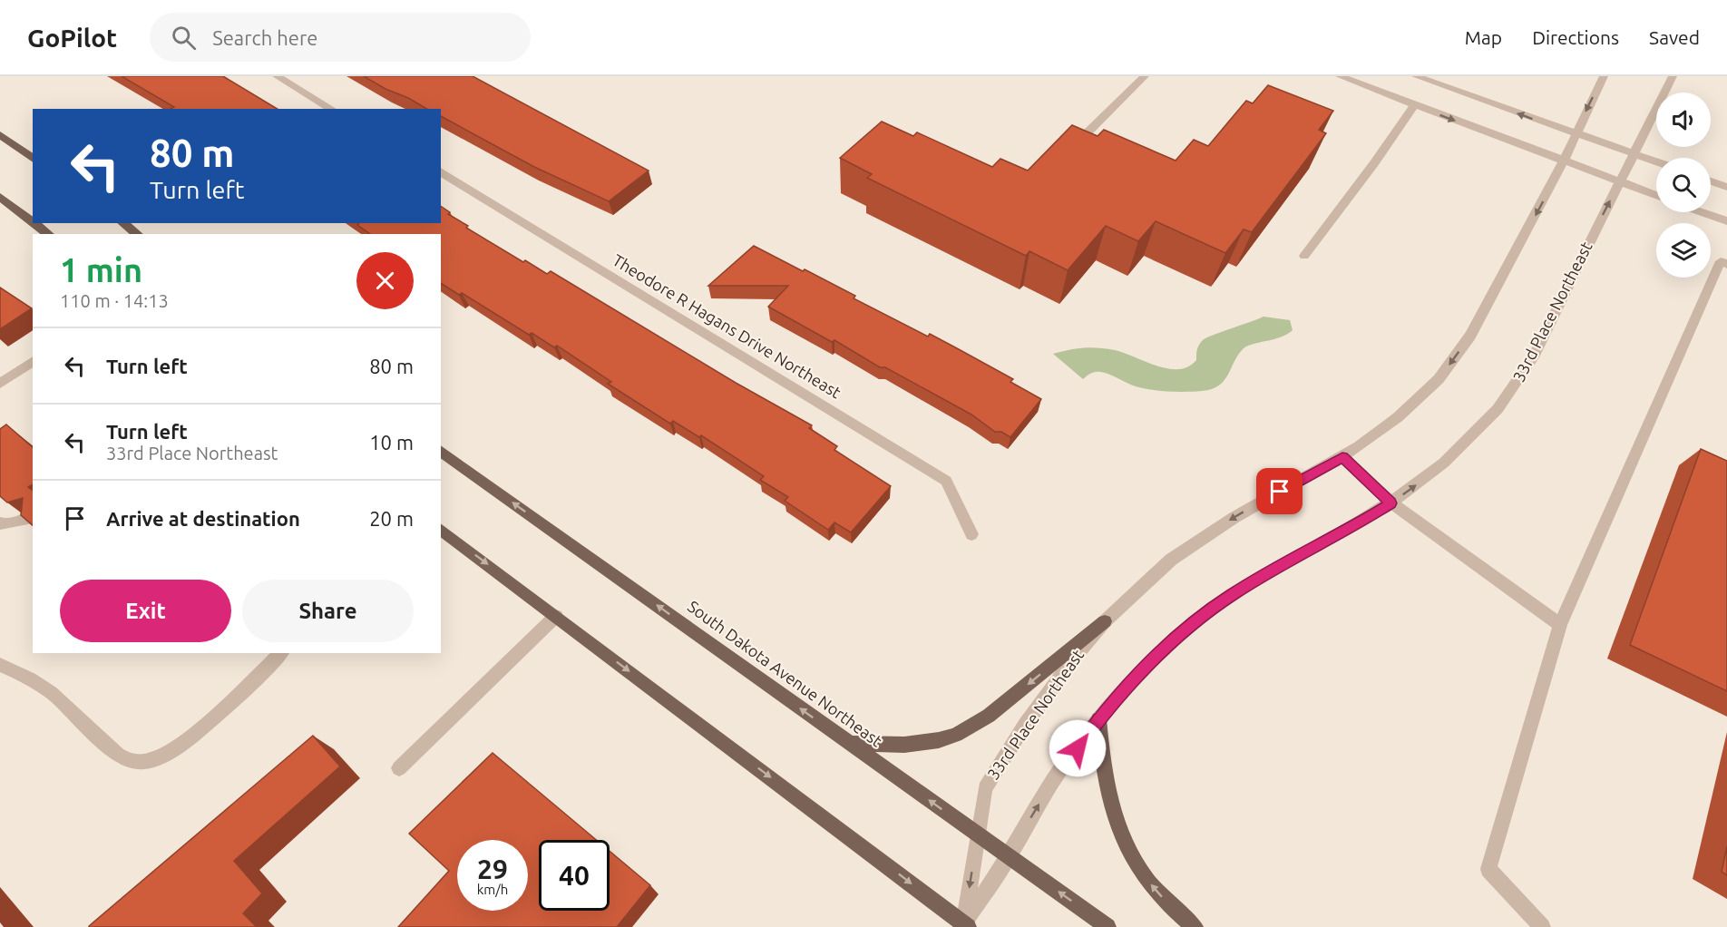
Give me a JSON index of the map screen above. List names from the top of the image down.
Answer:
{
  "streets": {
    "main road": ["South Dakota Avenue Northeast"],
    "street": ["33rd Place Northeast", "Theodore R Hagans Drive Northeast"]
  },
  "crossings": [
    ["33rd Place Northeast", "South Dakota Avenue Northeast"]
  ],
  "page": {
    "header": "GoPilot",
    "search": "Search here",
    "nav": ["Map", "Directions", "Saved"],
    "turn": ["80 m", "Turn left"],
    "heading": ["1 min", "110 m · 14:13"],
    "list": [
      {
        "name": "Turn left",
        "value": "80 m"
      },
      {
        "name": "Turn left",
        "note": "33rd Place Northeast",
        "value": "10 m"
      },
      {
        "name": "Arrive at destination",
        "value": "20 m"
      }
    ],
    "buttons": ["Exit", "Share"],
    "speed": "29 km/h",
    "limit": "40"
  }
}
